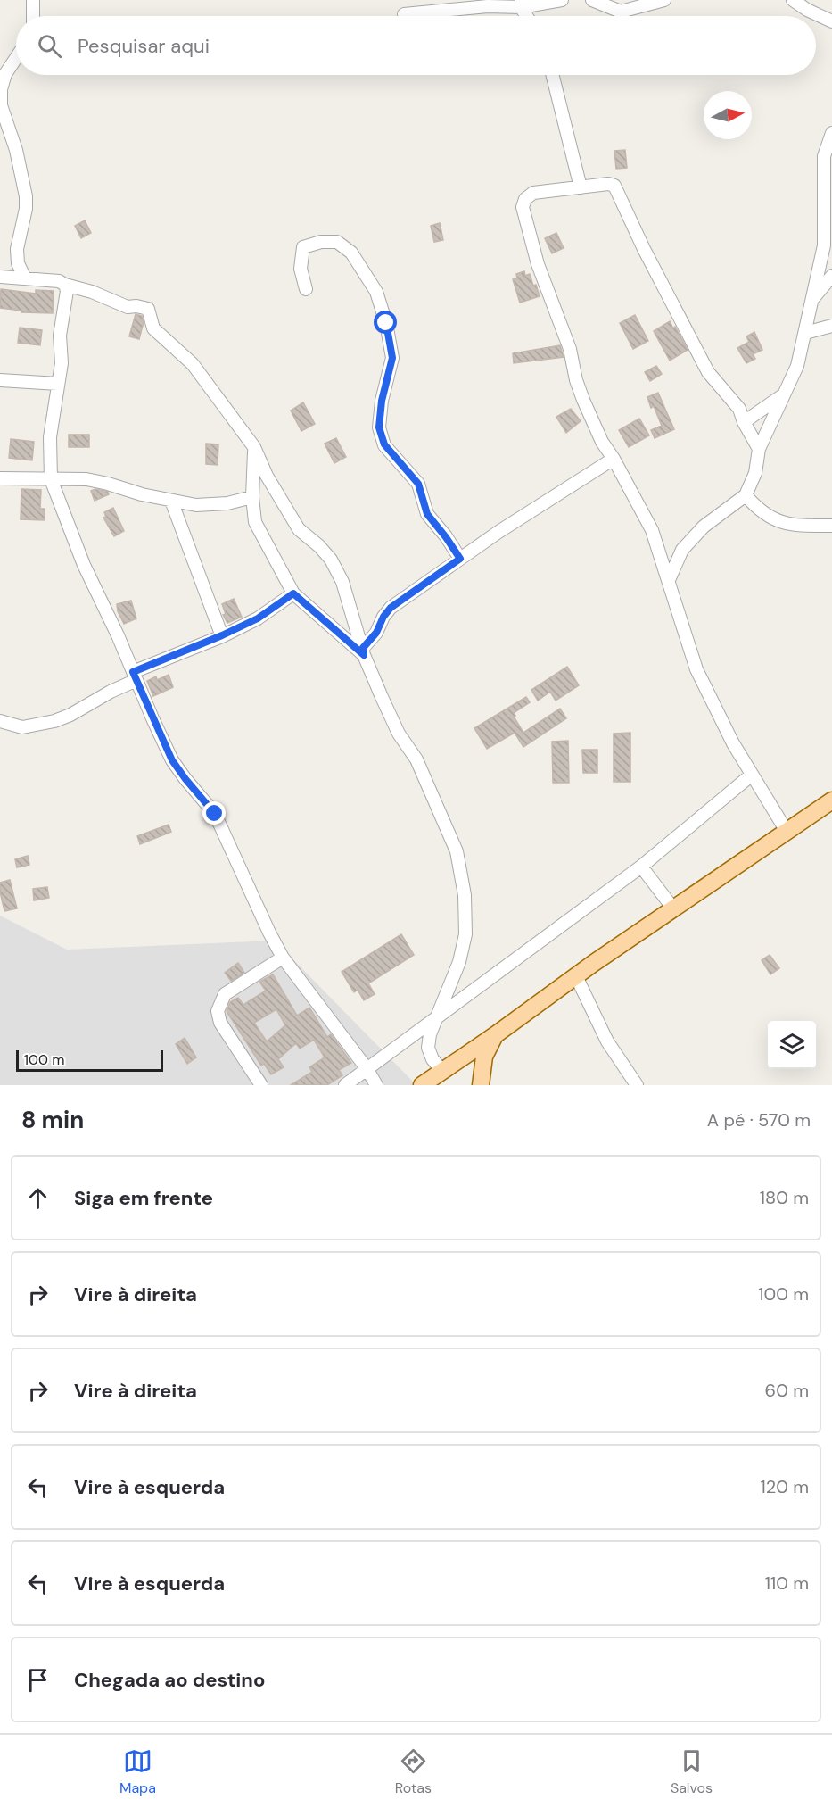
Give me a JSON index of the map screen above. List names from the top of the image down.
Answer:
{
  "scale_bar": "100 m",
  "north": "right",
  "page": {
    "search": "Pesquisar aqui",
    "scale": "100 m",
    "heading": ["8 min", "A pé · 570 m"],
    "list": [
      ["Siga em frente", "180 m"],
      ["Vire à direita", "100 m"],
      ["Vire à direita", "60 m"],
      ["Vire à esquerda", "120 m"],
      ["Vire à esquerda", "110 m"],
      "Chegada ao destino"
    ],
    "nav": ["Mapa", "Rotas", "Salvos"]
  }
}
